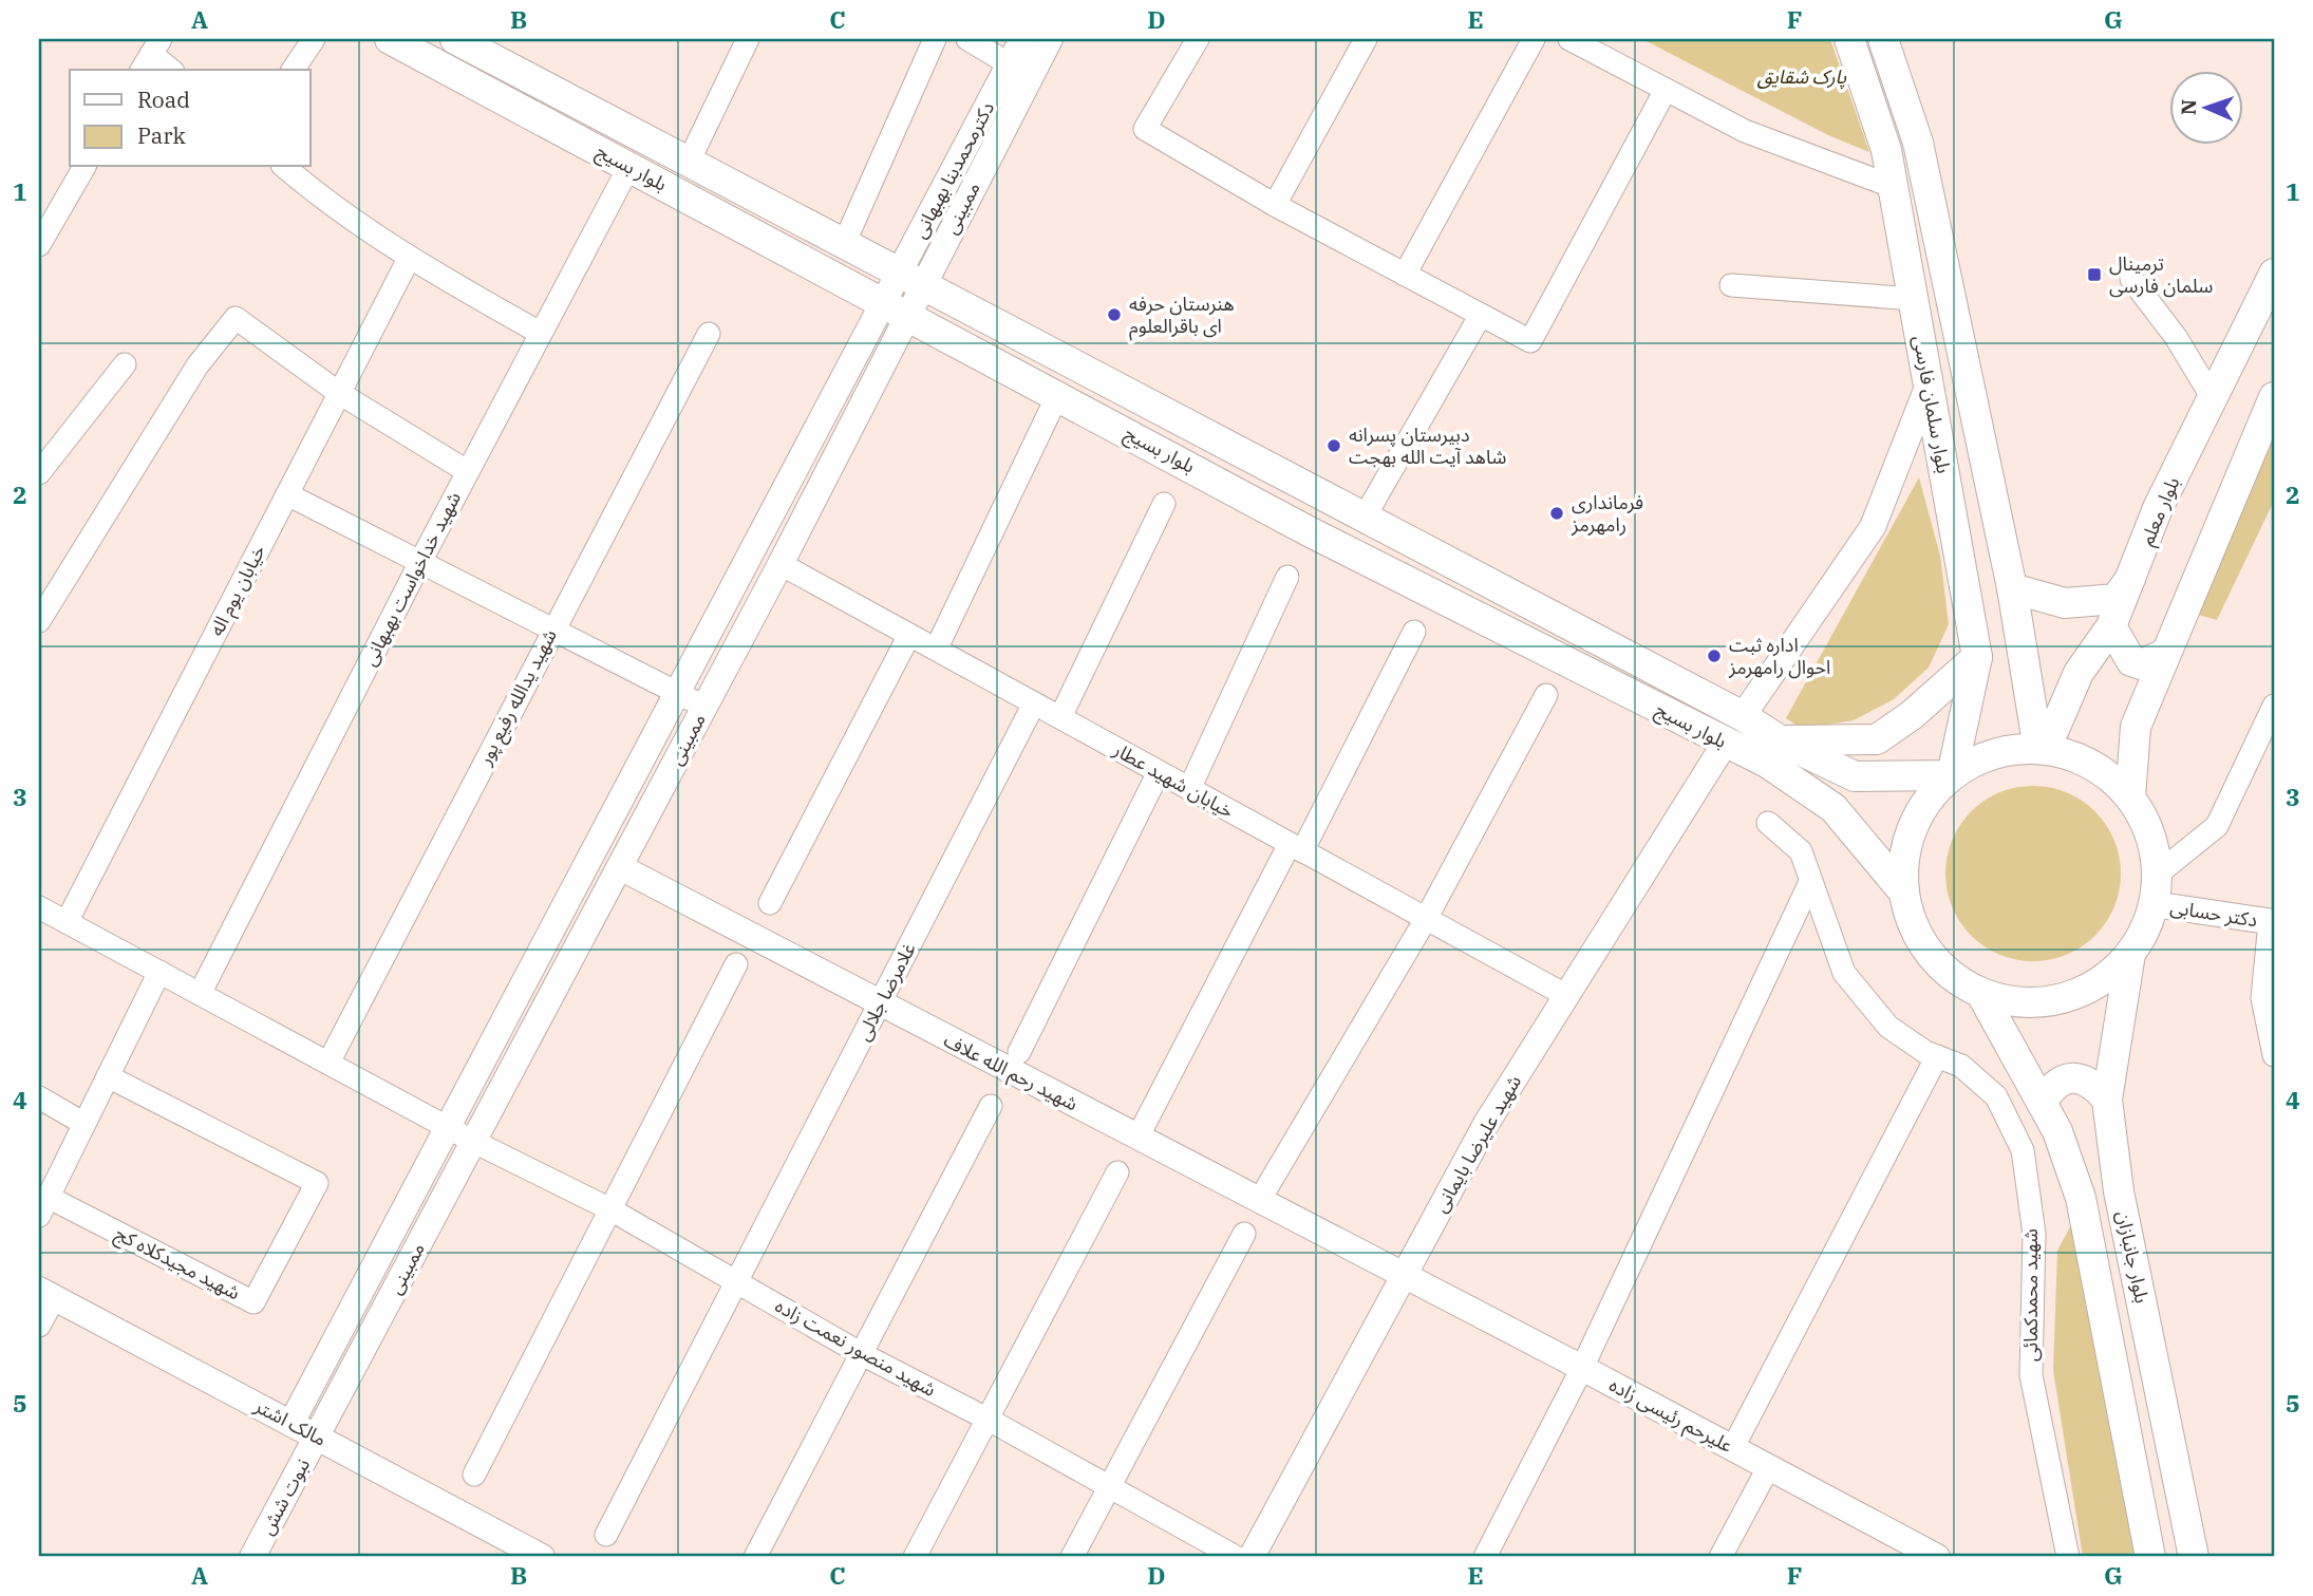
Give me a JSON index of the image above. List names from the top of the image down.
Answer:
{
  "streets": {
    "main road": [
      "بلوار بسیج",
      "بلوار سلمان فارسی",
      "بلوار معلم",
      "بلوار جانبازان"
    ],
    "street": [
      "دکترمحمدبنا بهبهانی",
      "ممبینی",
      "شهید خداخواست بهبهانی",
      "خیابان یوم اله",
      "شهید یدالله رفیع پور",
      "خیابان شهید عطار",
      "دکتر حسابی",
      "غلامرضا جلالی",
      "شهید رحم الله علاف",
      "شهید علیرضا بایمانی",
      "شهید مجیدکلاه کج",
      "شهید محمدکمائی",
      "شهید منصور نعمت زاده",
      "علیرحم رئیسی زاده",
      "مالک اشتر",
      "نبوت شش"
    ]
  },
  "crossings": [
    ["بلوار بسیج", "دکترمحمدبنا بهبهانی"],
    ["بلوار بسیج", "ممبینی"],
    ["بلوار بسیج", "بلوار سلمان فارسی"],
    ["بلوار بسیج", "بلوار معلم"],
    ["بلوار بسیج", "شهید خداخواست بهبهانی"],
    ["بلوار بسیج", "دکتر حسابی"],
    ["بلوار بسیج", "شهید علیرضا بایمانی"],
    ["بلوار بسیج", "بلوار جانبازان"],
    ["دکترمحمدبنا بهبهانی", "ممبینی"],
    ["ممبینی", "خیابان شهید عطار"],
    ["ممبینی", "شهید رحم الله علاف"],
    ["ممبینی", "شهید منصور نعمت زاده"],
    ["ممبینی", "مالک اشتر"],
    ["ممبینی", "نبوت شش"],
    ["بلوار سلمان فارسی", "بلوار معلم"],
    ["بلوار سلمان فارسی", "دکتر حسابی"],
    ["بلوار سلمان فارسی", "بلوار جانبازان"],
    ["بلوار معلم", "دکتر حسابی"],
    ["بلوار معلم", "بلوار جانبازان"],
    ["شهید خداخواست بهبهانی", "شهید منصور نعمت زاده"],
    ["خیابان یوم اله", "شهید منصور نعمت زاده"],
    ["شهید یدالله رفیع پور", "شهید منصور نعمت زاده"],
    ["خیابان شهید عطار", "غلامرضا جلالی"],
    ["خیابان شهید عطار", "شهید علیرضا بایمانی"],
    ["دکتر حسابی", "بلوار جانبازان"],
    ["غلامرضا جلالی", "شهید رحم الله علاف"],
    ["غلامرضا جلالی", "شهید منصور نعمت زاده"],
    ["شهید رحم الله علاف", "شهید علیرضا بایمانی"],
    ["شهید رحم الله علاف", "علیرحم رئیسی زاده"],
    ["شهید علیرضا بایمانی", "علیرحم رئیسی زاده"],
    ["مالک اشتر", "نبوت شش"]
  ],
  "parks": ["پارک شقایق"],
  "places": {
    "transit": ["ترمینال سلمان فارسی"],
    "other": [
      "هنرستان حرفه ای باقرالعلوم",
      "دبیرستان پسرانه شاهد آیت الله بهجت",
      "فرمانداری رامهرمز",
      "اداره ثبت احوال رامهرمز"
    ]
  },
  "legend": ["Road", "Park"],
  "north": "left",
  "grid": {
    "columns": [
      "A",
      "B",
      "C",
      "D",
      "E",
      "F",
      "G"
    ],
    "rows": [
      "1",
      "2",
      "3",
      "4",
      "5"
    ]
  }
}
